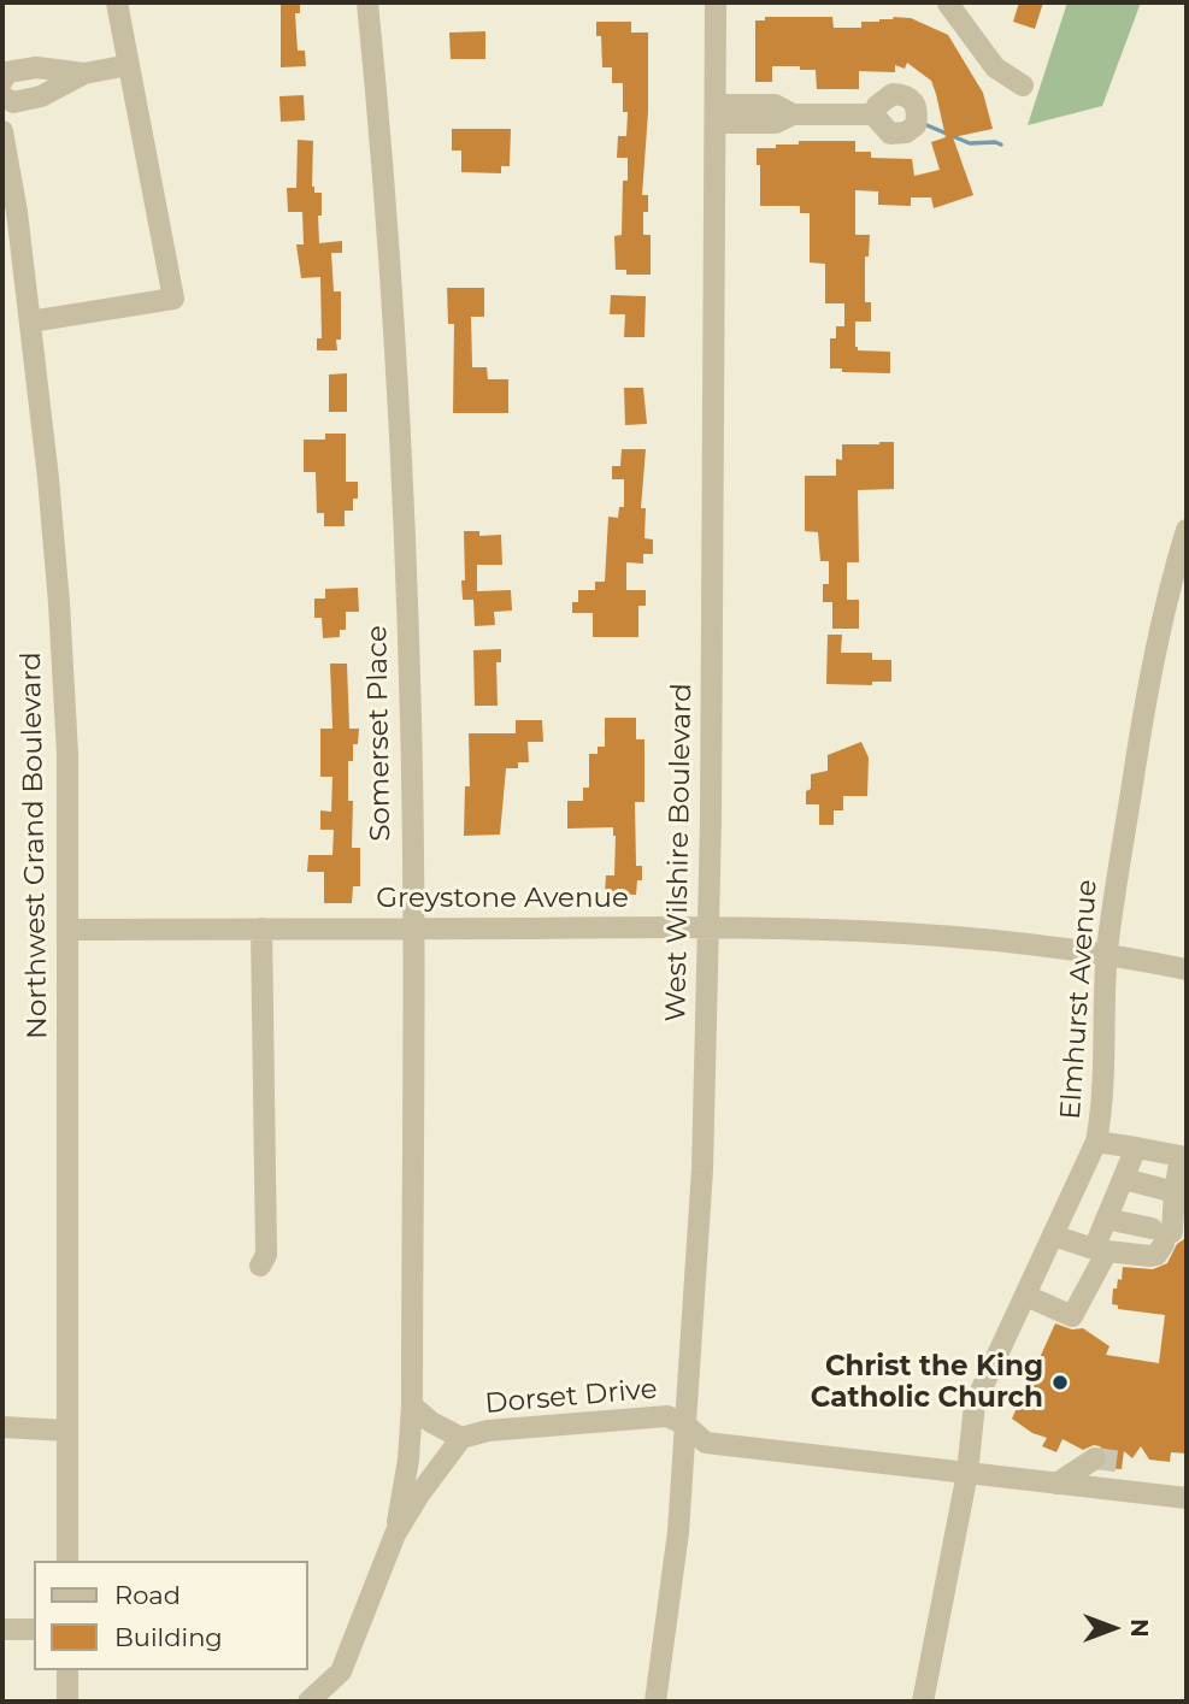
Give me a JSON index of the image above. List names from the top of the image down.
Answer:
{
  "streets": {
    "street": [
      "Somerset Place",
      "Northwest Grand Boulevard",
      "West Wilshire Boulevard",
      "Greystone Avenue",
      "Elmhurst Avenue",
      "Dorset Drive"
    ]
  },
  "crossings": [
    ["Somerset Place", "Greystone Avenue"],
    ["Somerset Place", "Dorset Drive"],
    ["Northwest Grand Boulevard", "Greystone Avenue"],
    ["West Wilshire Boulevard", "Greystone Avenue"],
    ["West Wilshire Boulevard", "Dorset Drive"],
    ["Greystone Avenue", "Elmhurst Avenue"],
    ["Elmhurst Avenue", "Dorset Drive"]
  ],
  "places": ["Christ the King Catholic Church"],
  "legend": ["Road", "Building"],
  "north": "right"
}
